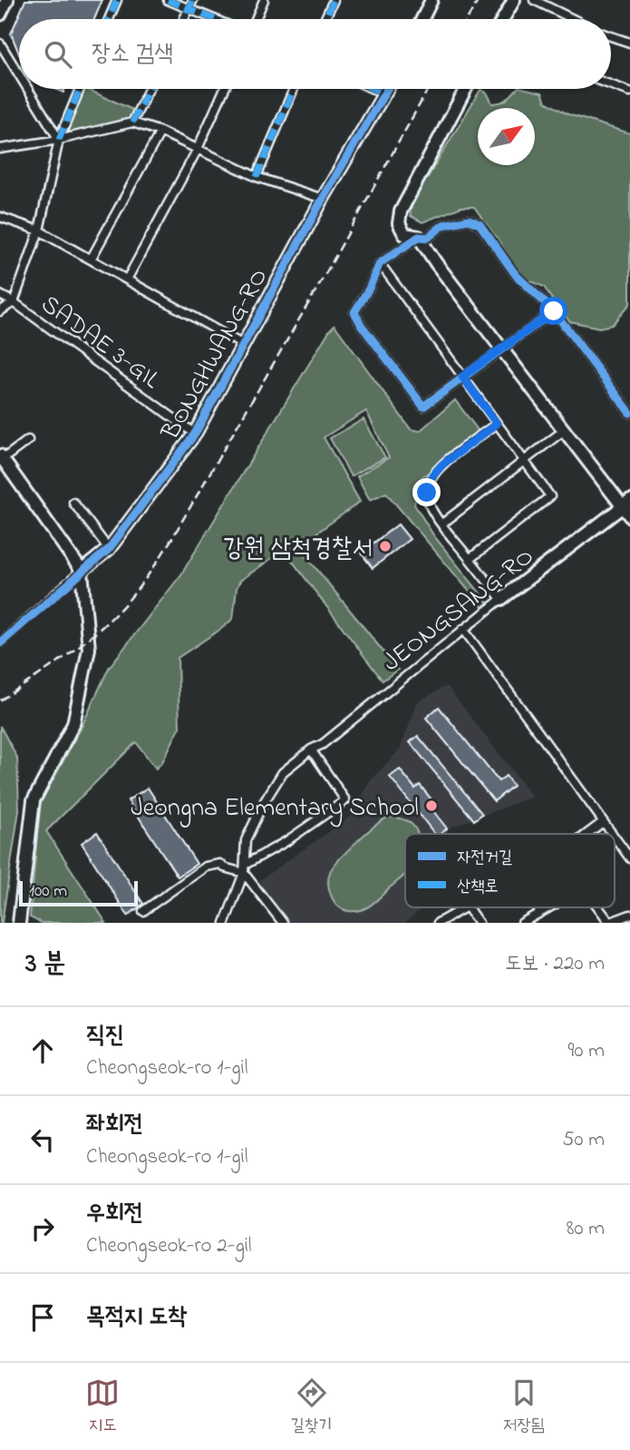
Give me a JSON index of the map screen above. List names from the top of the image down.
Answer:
{
  "streets": {
    "street": ["SADAE 3-GIL", "BONGHWANG-RO", "JEONGSANG-RO"]
  },
  "crossings": [
    ["SADAE 3-GIL", "BONGHWANG-RO"]
  ],
  "places": ["강원 삼척경찰서", "Jeongna Elementary School"],
  "legend": ["자전거길", "산책로"],
  "scale_bar": "100 m",
  "north": "top right",
  "page": {
    "search": "장소 검색",
    "scale": "100 m",
    "heading": ["3 분", "도보 · 220 m"],
    "list": [
      ["직진", "Cheongseok-ro 1-gil", "90 m"],
      ["좌회전", "Cheongseok-ro 1-gil", "50 m"],
      ["우회전", "Cheongseok-ro 2-gil", "80 m"],
      "목적지 도착"
    ],
    "nav": ["지도", "길찾기", "저장됨"]
  }
}
